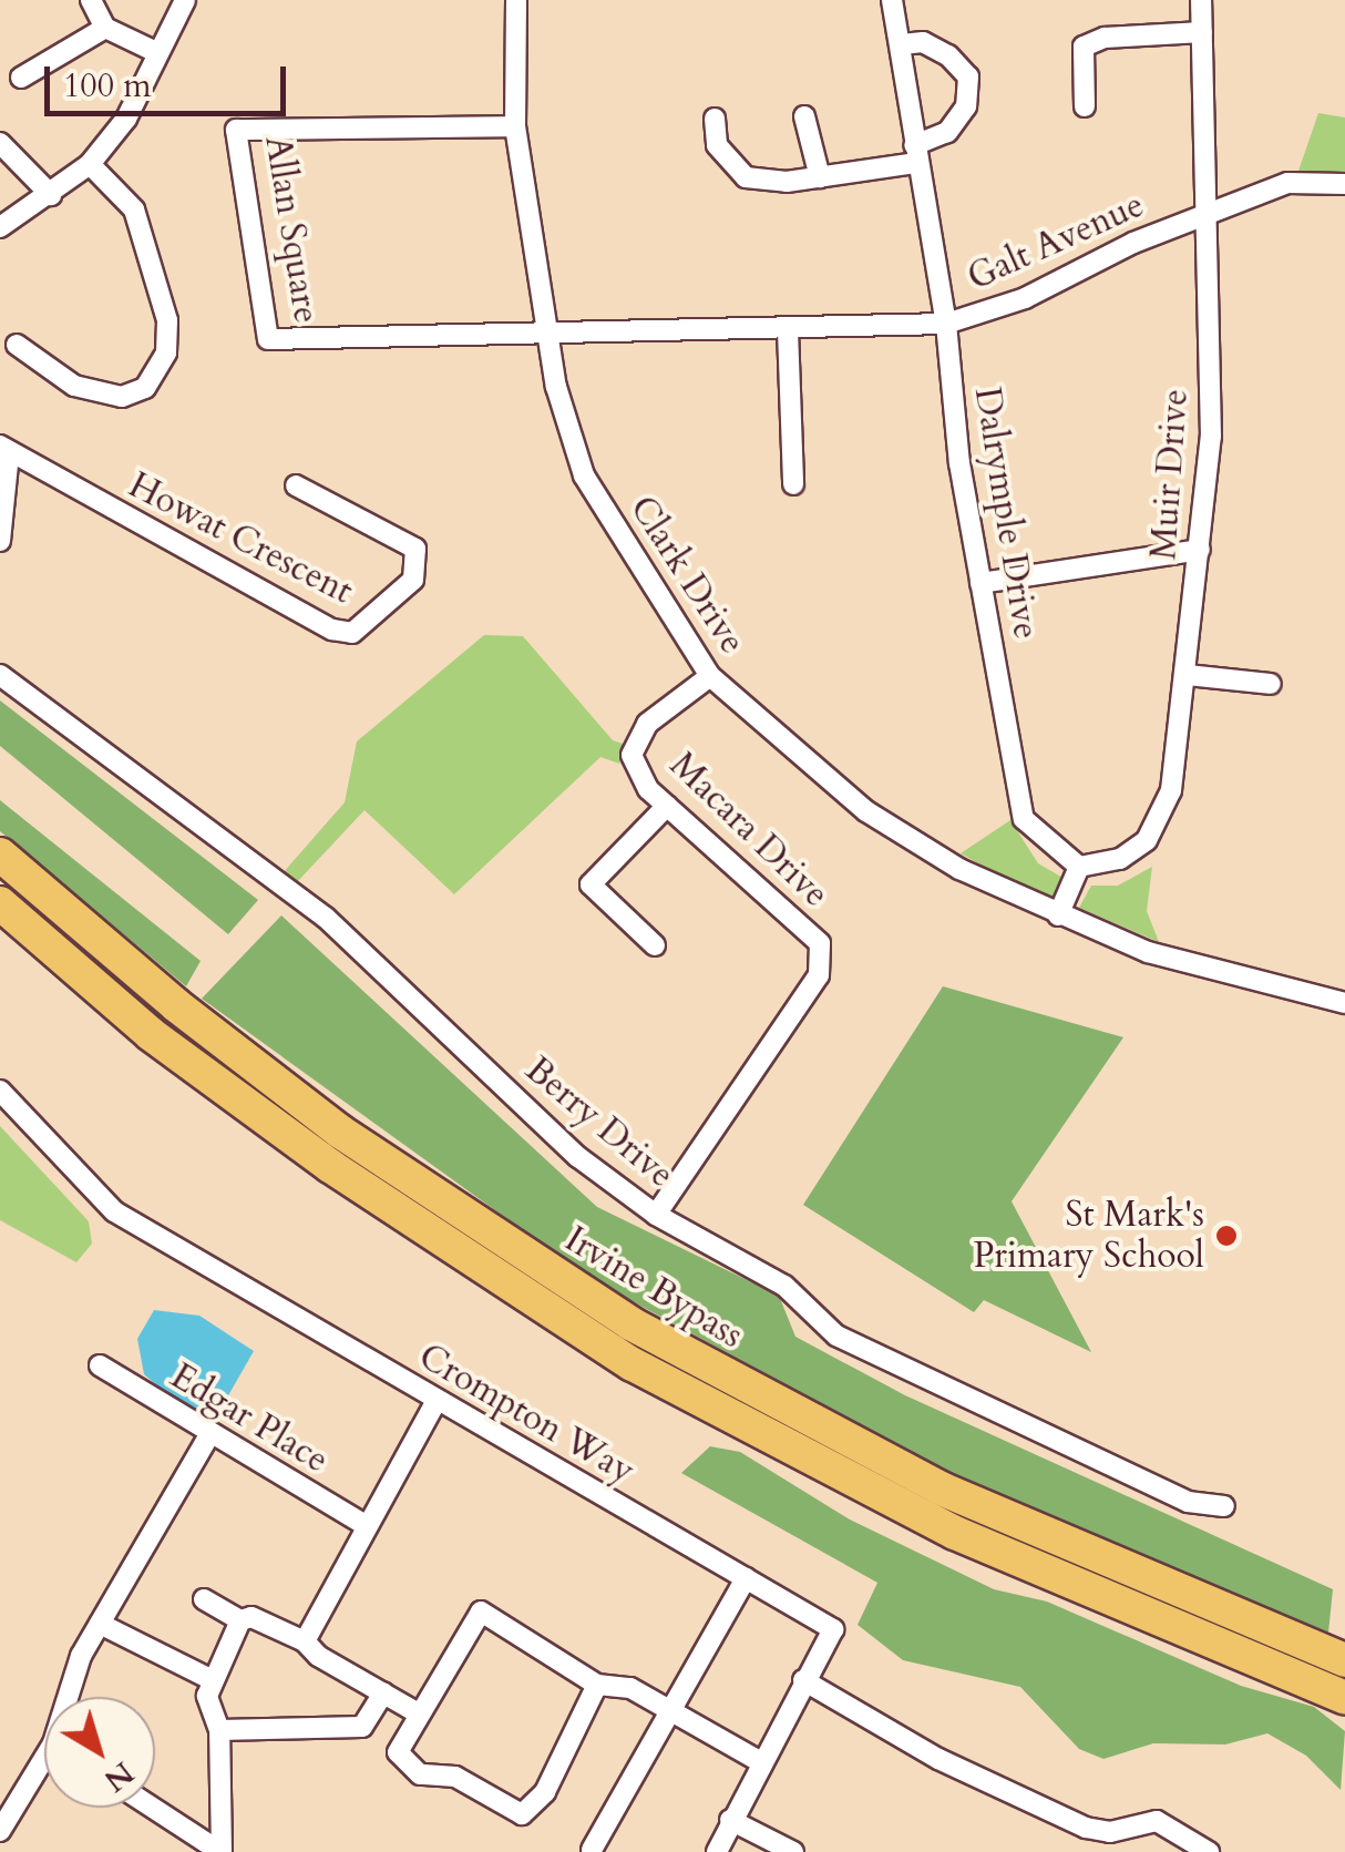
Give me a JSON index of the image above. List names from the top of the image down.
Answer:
{
  "streets": {
    "highway": ["Irvine Bypass"],
    "street": [
      "Allan Square",
      "Galt Avenue",
      "Muir Drive",
      "Dalrymple Drive",
      "Howat Crescent",
      "Clark Drive",
      "Macara Drive",
      "Berry Drive",
      "Crompton Way",
      "Edgar Place"
    ]
  },
  "crossings": [
    ["Allan Square", "Galt Avenue"],
    ["Allan Square", "Clark Drive"],
    ["Galt Avenue", "Muir Drive"],
    ["Galt Avenue", "Dalrymple Drive"],
    ["Galt Avenue", "Clark Drive"],
    ["Muir Drive", "Dalrymple Drive"],
    ["Clark Drive", "Macara Drive"],
    ["Macara Drive", "Berry Drive"]
  ],
  "places": ["St Mark's Primary School"],
  "scale_bar": "100 m",
  "north": "bottom right"
}
